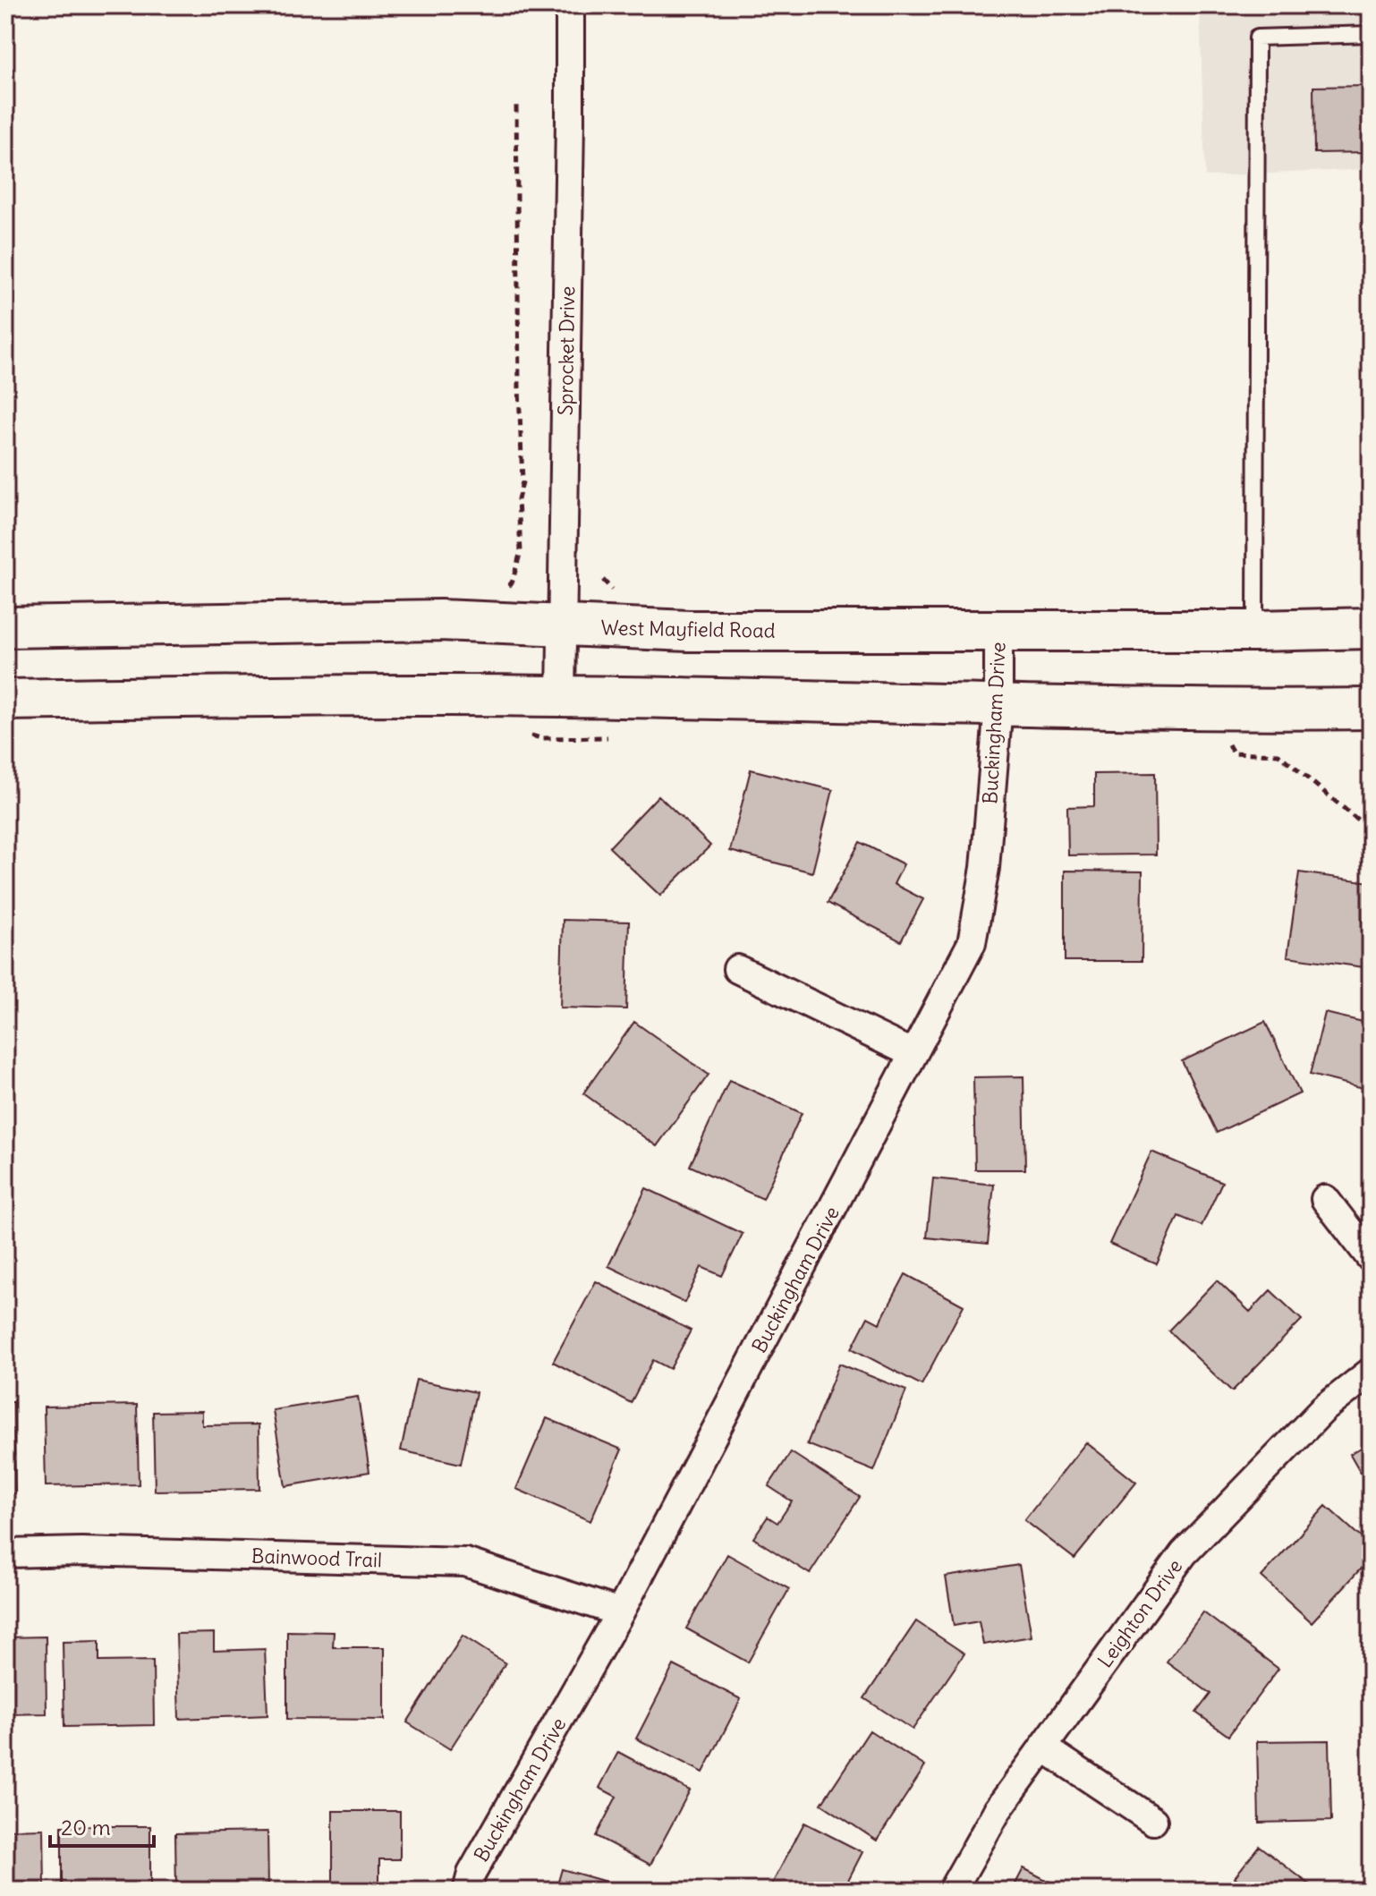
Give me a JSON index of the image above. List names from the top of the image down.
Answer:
{
  "streets": {
    "main road": ["West Mayfield Road"],
    "street": [
      "Sprocket Drive",
      "Buckingham Drive",
      "Bainwood Trail",
      "Leighton Drive"
    ]
  },
  "crossings": [
    ["Sprocket Drive", "West Mayfield Road"],
    ["West Mayfield Road", "Buckingham Drive"],
    ["Buckingham Drive", "Bainwood Trail"]
  ],
  "scale_bar": "20 m"
}
